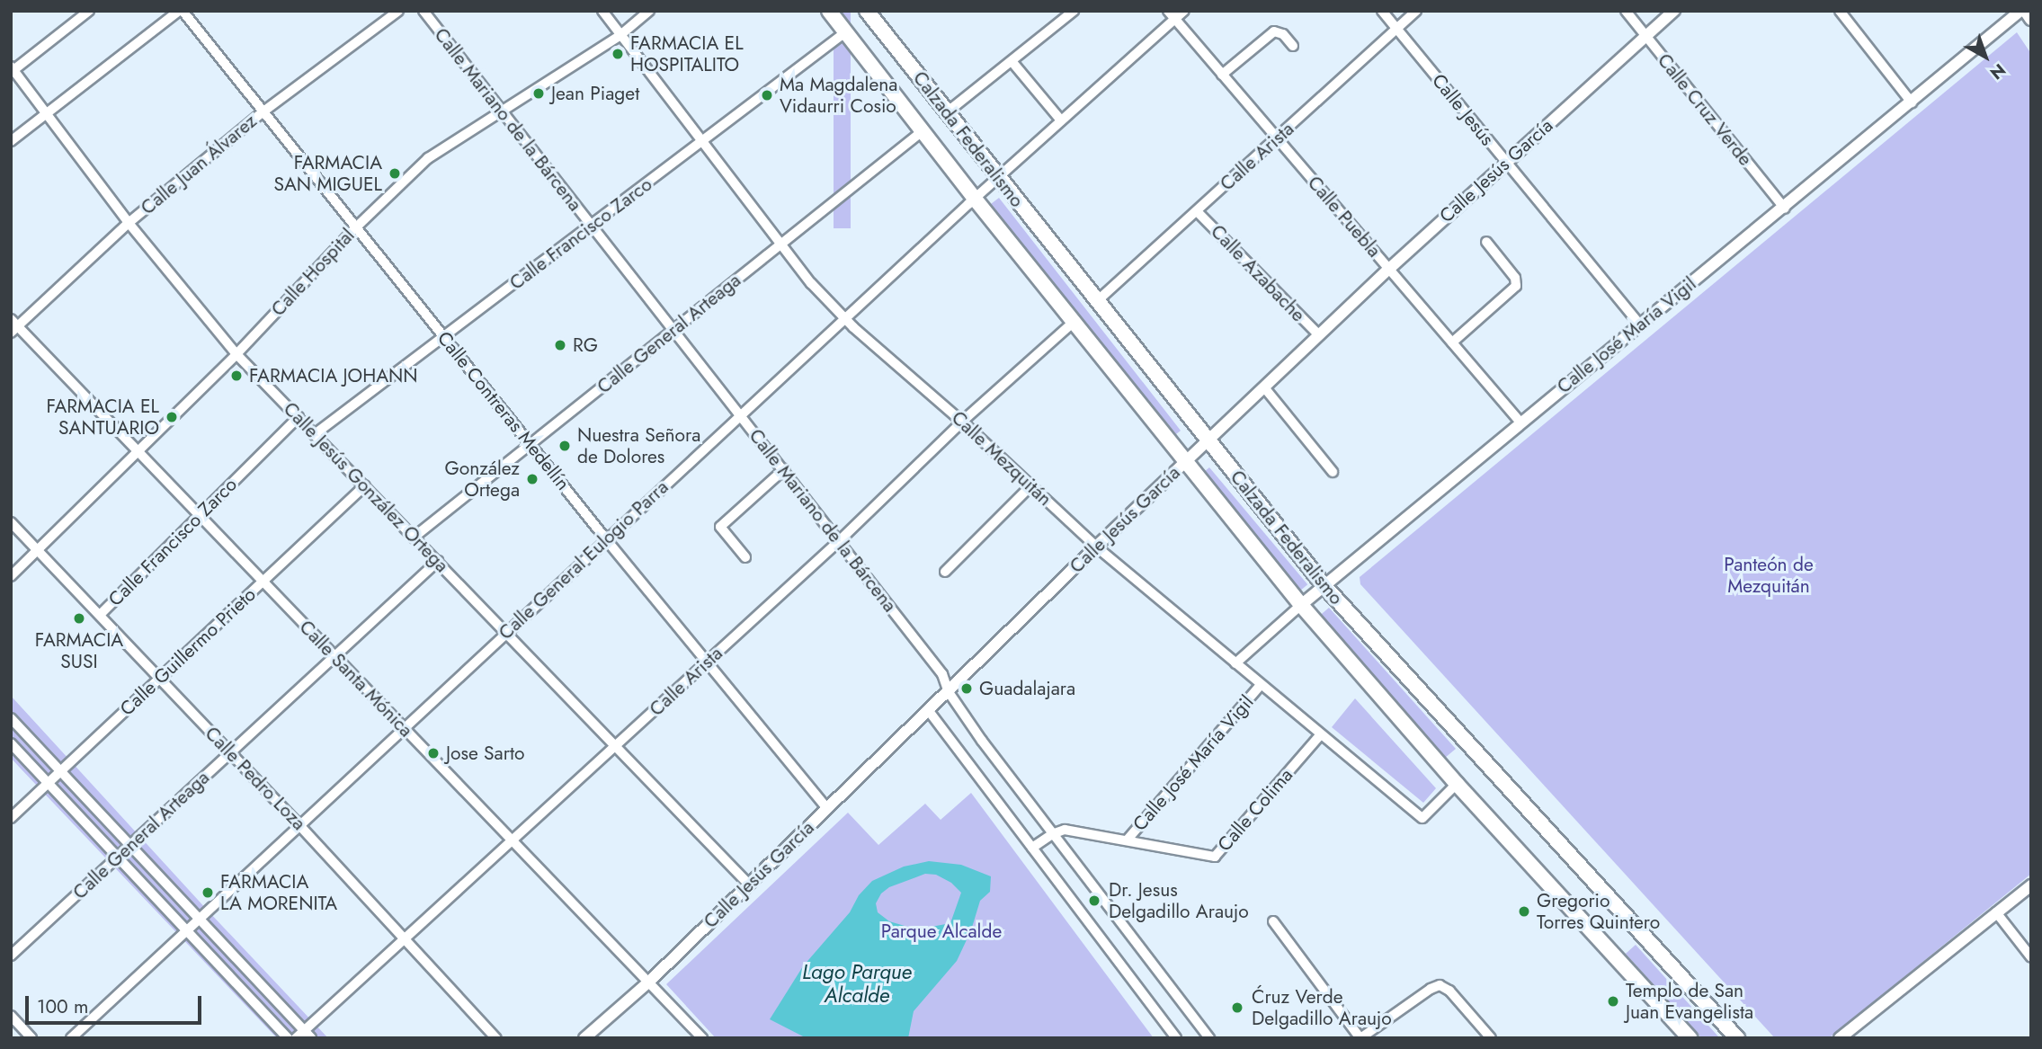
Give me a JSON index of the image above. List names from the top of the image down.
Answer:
{
  "streets": {
    "main road": ["Calzada Federalismo"],
    "street": [
      "Calle Jesús",
      "Calle Cruz Verde",
      "Calle Mariano de la Bárcena",
      "Calle Arista",
      "Calle Juan Álvarez",
      "Calle Jesús García",
      "Calle Puebla",
      "Calle Francisco Zarco",
      "Calle Hospital",
      "Calle Azabache",
      "Calle General Arteaga",
      "Calle José María Vigil",
      "Calle Contreras Medellín",
      "Calle Mezquitán",
      "Calle Jesús González Ortega",
      "Calle General Eulogio Parra",
      "Calle Guillermo Prieto",
      "Calle Santa Mónica",
      "Calle Pedro Loza",
      "Calle Colima"
    ]
  },
  "crossings": [
    ["Calle Jesús", "Calle Arista"],
    ["Calle Jesús", "Calle Jesús García"],
    ["Calle Jesús", "Calle José María Vigil"],
    ["Calle Cruz Verde", "Calle Jesús García"],
    ["Calle Cruz Verde", "Calle José María Vigil"],
    ["Calle Mariano de la Bárcena", "Calle Arista"],
    ["Calle Mariano de la Bárcena", "Calle Jesús García"],
    ["Calle Mariano de la Bárcena", "Calle Francisco Zarco"],
    ["Calle Mariano de la Bárcena", "Calle Hospital"],
    ["Calle Mariano de la Bárcena", "Calle General Arteaga"],
    ["Calle Mariano de la Bárcena", "Calle General Eulogio Parra"],
    ["Calle Mariano de la Bárcena", "Calle Colima"],
    ["Calzada Federalismo", "Calle Arista"],
    ["Calzada Federalismo", "Calle Jesús García"],
    ["Calzada Federalismo", "Calle Francisco Zarco"],
    ["Calzada Federalismo", "Calle General Arteaga"],
    ["Calzada Federalismo", "Calle José María Vigil"],
    ["Calzada Federalismo", "Calle Mezquitán"],
    ["Calzada Federalismo", "Calle General Eulogio Parra"],
    ["Calle Arista", "Calle Puebla"],
    ["Calle Arista", "Calle Azabache"],
    ["Calle Arista", "Calle Contreras Medellín"],
    ["Calle Arista", "Calle Mezquitán"],
    ["Calle Arista", "Calle Jesús González Ortega"],
    ["Calle Arista", "Calle Santa Mónica"],
    ["Calle Arista", "Calle Pedro Loza"],
    ["Calle Juan Álvarez", "Calle Contreras Medellín"],
    ["Calle Juan Álvarez", "Calle Jesús González Ortega"],
    ["Calle Juan Álvarez", "Calle Santa Mónica"],
    ["Calle Jesús García", "Calle Puebla"],
    ["Calle Jesús García", "Calle Azabache"],
    ["Calle Jesús García", "Calle Contreras Medellín"],
    ["Calle Jesús García", "Calle Mezquitán"],
    ["Calle Jesús García", "Calle Jesús González Ortega"],
    ["Calle Jesús García", "Calle Santa Mónica"],
    ["Calle Puebla", "Calle José María Vigil"],
    ["Calle Puebla", "Calle General Eulogio Parra"],
    ["Calle Francisco Zarco", "Calle Contreras Medellín"],
    ["Calle Francisco Zarco", "Calle Mezquitán"],
    ["Calle Francisco Zarco", "Calle Jesús González Ortega"],
    ["Calle Francisco Zarco", "Calle Santa Mónica"],
    ["Calle Francisco Zarco", "Calle Pedro Loza"],
    ["Calle Hospital", "Calle Contreras Medellín"],
    ["Calle Hospital", "Calle Mezquitán"],
    ["Calle Hospital", "Calle Jesús González Ortega"],
    ["Calle Hospital", "Calle Santa Mónica"],
    ["Calle Hospital", "Calle Pedro Loza"],
    ["Calle General Arteaga", "Calle Contreras Medellín"],
    ["Calle General Arteaga", "Calle Mezquitán"],
    ["Calle General Arteaga", "Calle Jesús González Ortega"],
    ["Calle General Arteaga", "Calle Santa Mónica"],
    ["Calle General Arteaga", "Calle Pedro Loza"],
    ["Calle José María Vigil", "Calle Mezquitán"],
    ["Calle José María Vigil", "Calle Colima"],
    ["Calle Contreras Medellín", "Calle General Eulogio Parra"],
    ["Calle Mezquitán", "Calle General Eulogio Parra"],
    ["Calle Mezquitán", "Calle Colima"],
    ["Calle Jesús González Ortega", "Calle General Eulogio Parra"],
    ["Calle Jesús González Ortega", "Calle Guillermo Prieto"],
    ["Calle General Eulogio Parra", "Calle Santa Mónica"],
    ["Calle General Eulogio Parra", "Calle Pedro Loza"],
    ["Calle Guillermo Prieto", "Calle Santa Mónica"],
    ["Calle Guillermo Prieto", "Calle Pedro Loza"]
  ],
  "water": ["Lago Parque Alcalde"],
  "parks": ["Panteón de Mezquitán", "Parque Alcalde"],
  "places": [
    "FARMACIA EL HOSPITALITO",
    "Jean Piaget",
    "Ma Magdalena Vidaurri Cosio",
    "FARMACIA SAN MIGUEL",
    "RG",
    "FARMACIA JOHANN",
    "FARMACIA EL SANTUARIO",
    "Nuestra Señora de Dolores",
    "González Ortega",
    "FARMACIA SUSI",
    "Guadalajara",
    "Jose Sarto",
    "FARMACIA LA MORENITA",
    "Dr. Jesus Delgadillo Araujo",
    "Gregorio Torres Quintero",
    "Templo de San Juan Evangelista",
    "Ćruz Verde Delgadillo Araujo"
  ],
  "scale_bar": "100 m",
  "north": "bottom right"
}
